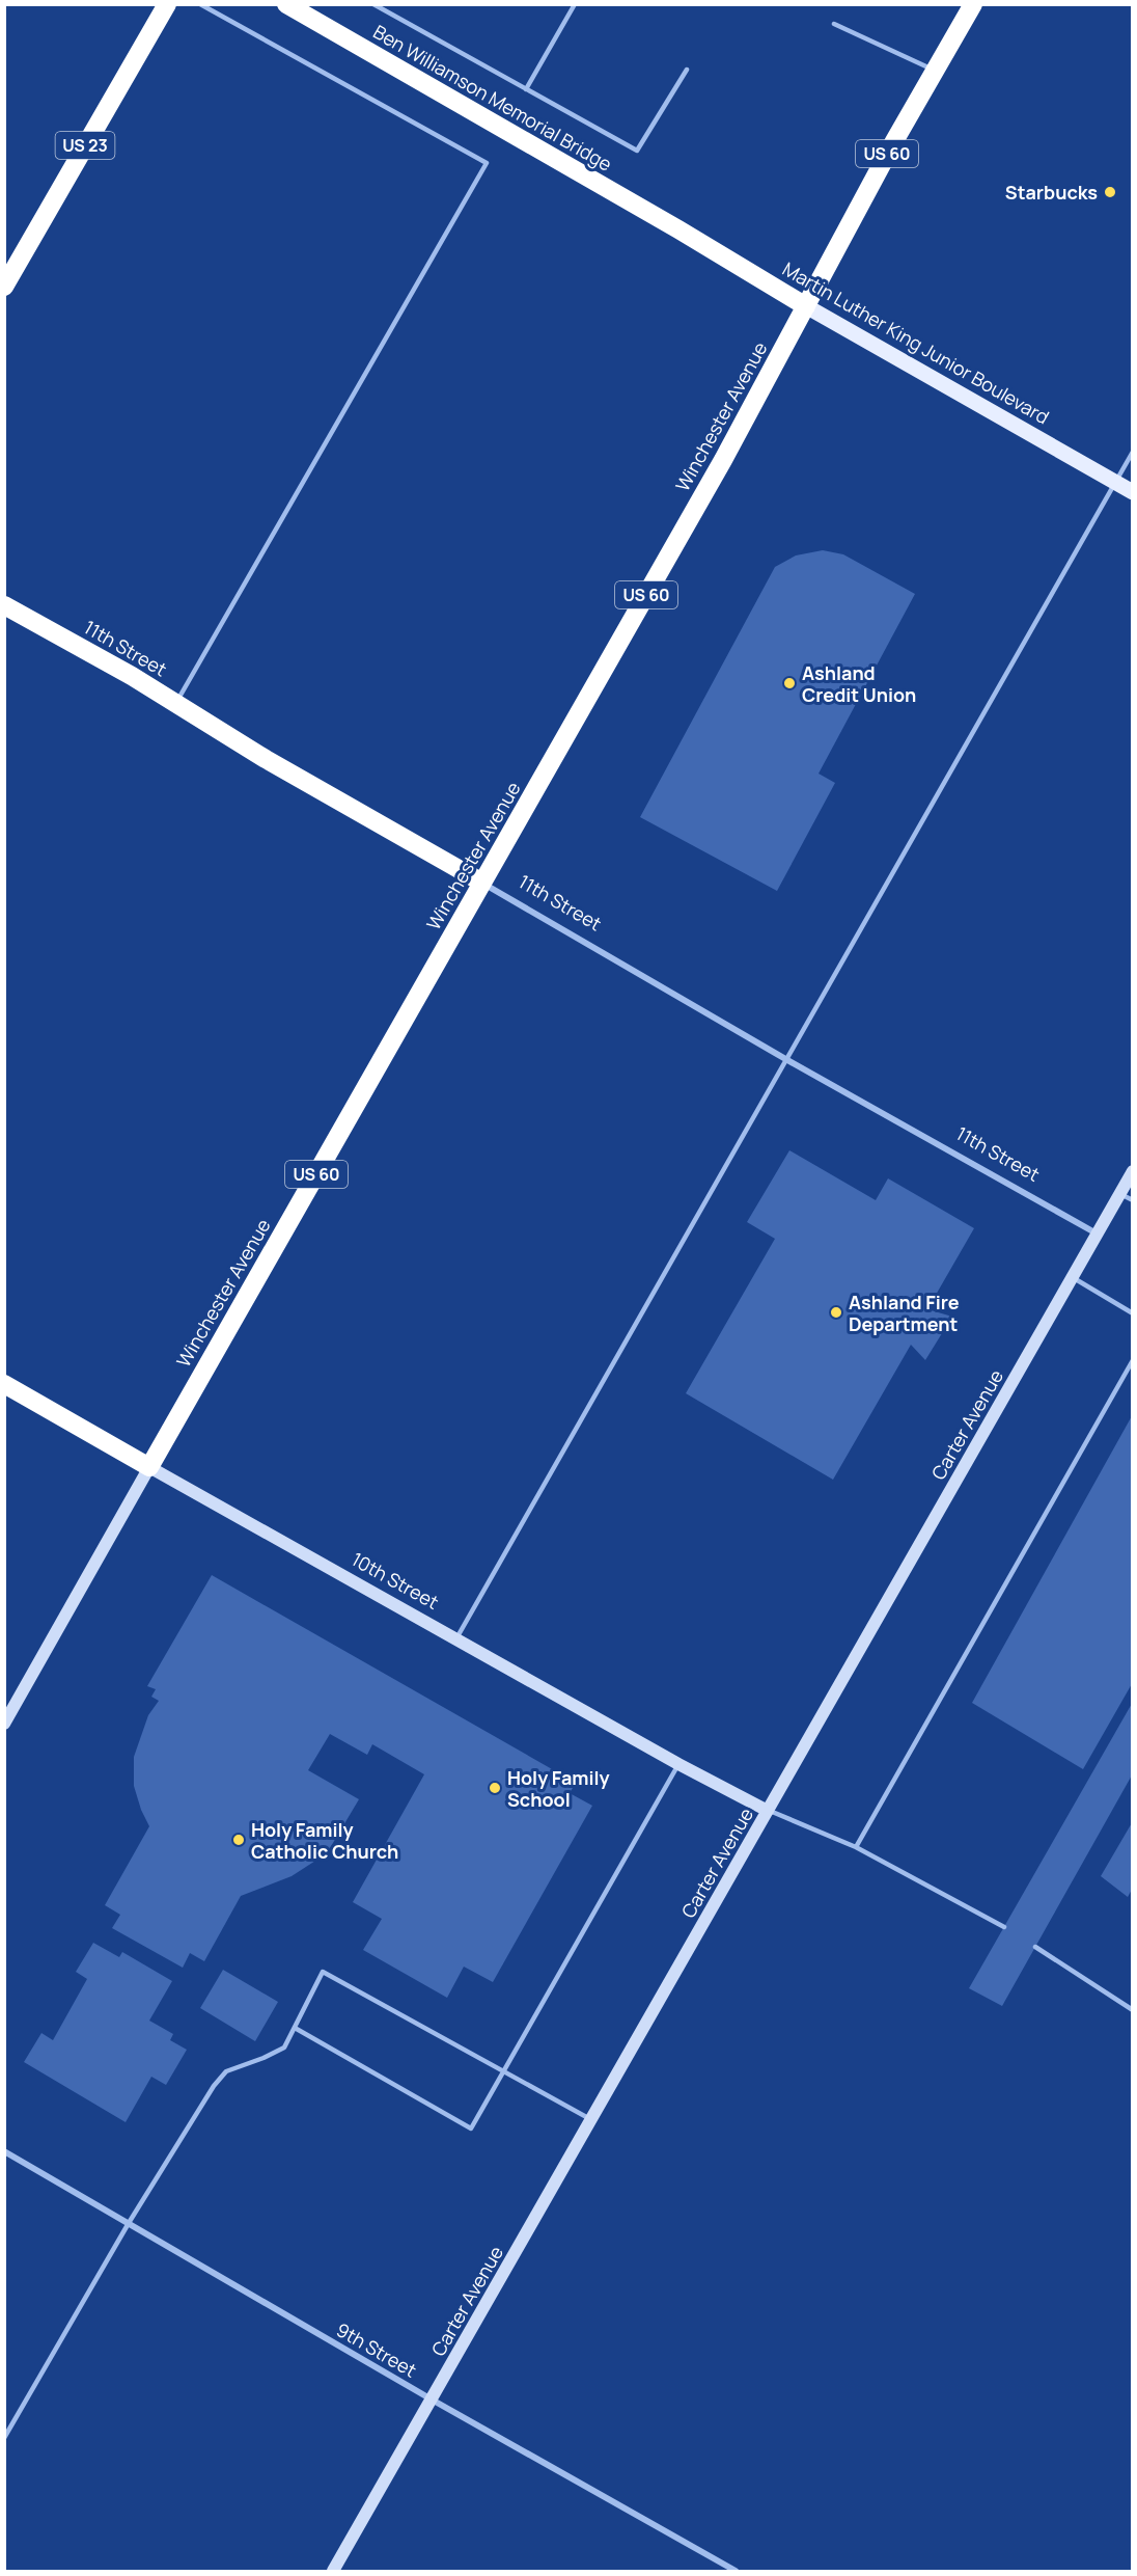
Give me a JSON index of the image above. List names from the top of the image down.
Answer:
{
  "streets": {
    "highway": [
      "Ben Williamson Memorial Bridge",
      "US 23",
      "US 60",
      "Martin Luther King Junior Boulevard",
      "Winchester Avenue",
      "11th Street",
      "10th Street"
    ],
    "street": ["Carter Avenue", "9th Street"]
  },
  "crossings": [
    ["Ben Williamson Memorial Bridge", "Martin Luther King Junior Boulevard"],
    ["Martin Luther King Junior Boulevard", "Winchester Avenue"],
    ["Winchester Avenue", "11th Street"],
    ["Winchester Avenue", "10th Street"],
    ["11th Street", "Carter Avenue"],
    ["Carter Avenue", "10th Street"],
    ["Carter Avenue", "9th Street"]
  ],
  "places": [
    "Starbucks",
    "Ashland Credit Union",
    "Ashland Fire Department",
    "Holy Family School",
    "Holy Family Catholic Church"
  ]
}
